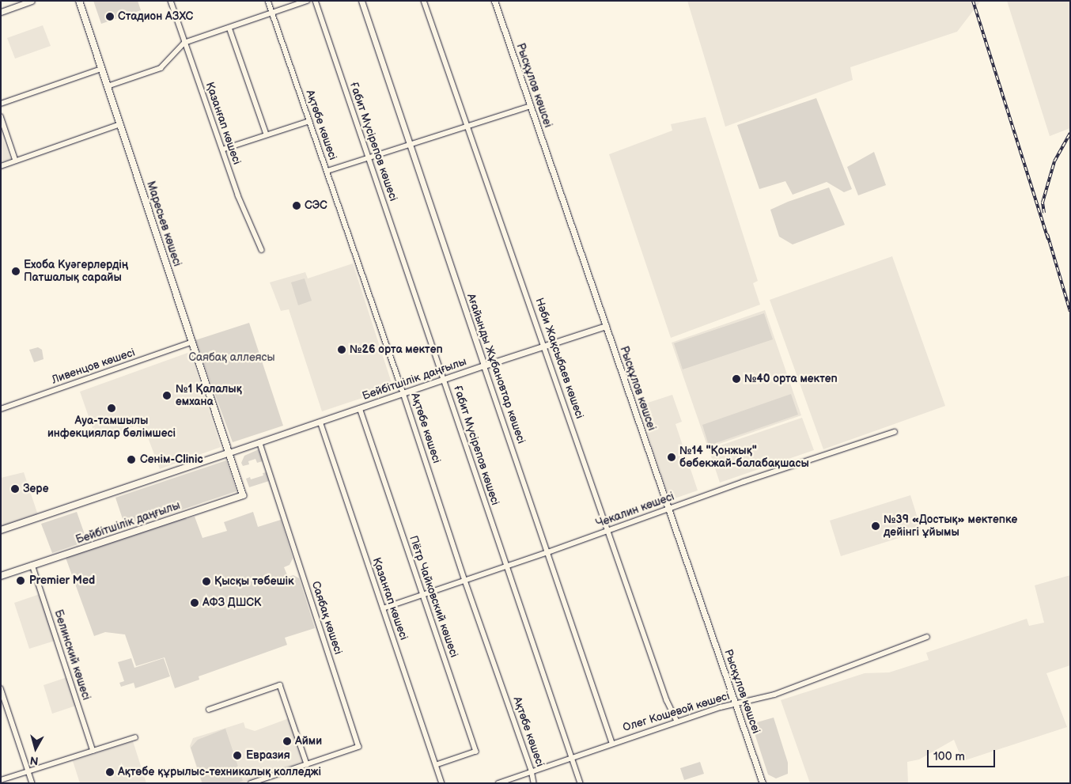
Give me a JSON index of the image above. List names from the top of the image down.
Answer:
{
  "streets": {
    "main road": ["Маресьев көшесі", "Бейбітшілік даңғылы"],
    "street": [
      "Рысқұлов көшсеі",
      "Қазанғап көшесі",
      "Ақтөбе көшесі",
      "Ғабит Мүсірепов көшесі",
      "Нәби Жақсыбаев көшесі",
      "Ливенцов көшесі",
      "Ағайынды Жұбановтар көшесі",
      "Чекалин көшесі",
      "Пётр Чайковский көшесі",
      "Саябақ көшесі",
      "Белинский көшесі",
      "Олег Кошевой көшесі"
    ]
  },
  "crossings": [
    ["Рысқұлов көшсеі", "Бейбітшілік даңғылы"],
    ["Рысқұлов көшсеі", "Чекалин көшесі"],
    ["Рысқұлов көшсеі", "Олег Кошевой көшесі"],
    ["Қазанғап көшесі", "Бейбітшілік даңғылы"],
    ["Қазанғап көшесі", "Чекалин көшесі"],
    ["Қазанғап көшесі", "Пётр Чайковский көшесі"],
    ["Ақтөбе көшесі", "Бейбітшілік даңғылы"],
    ["Ақтөбе көшесі", "Чекалин көшесі"],
    ["Ақтөбе көшесі", "Олег Кошевой көшесі"],
    ["Ғабит Мүсірепов көшесі", "Бейбітшілік даңғылы"],
    ["Ғабит Мүсірепов көшесі", "Чекалин көшесі"],
    ["Ғабит Мүсірепов көшесі", "Олег Кошевой көшесі"],
    ["Маресьев көшесі", "Ливенцов көшесі"],
    ["Маресьев көшесі", "Бейбітшілік даңғылы"],
    ["Нәби Жақсыбаев көшесі", "Бейбітшілік даңғылы"],
    ["Нәби Жақсыбаев көшесі", "Чекалин көшесі"],
    ["Нәби Жақсыбаев көшесі", "Олег Кошевой көшесі"],
    ["Ағайынды Жұбановтар көшесі", "Бейбітшілік даңғылы"],
    ["Ағайынды Жұбановтар көшесі", "Чекалин көшесі"],
    ["Ағайынды Жұбановтар көшесі", "Олег Кошевой көшесі"],
    ["Бейбітшілік даңғылы", "Пётр Чайковский көшесі"],
    ["Бейбітшілік даңғылы", "Саябақ көшесі"],
    ["Бейбітшілік даңғылы", "Белинский көшесі"],
    ["Чекалин көшесі", "Пётр Чайковский көшесі"]
  ],
  "parks": ["Саябақ аллеясы"],
  "places": [
    "Стадион АЗХС",
    "СЭС",
    "Ехоба Куәгерлердің Патшалық сарайы",
    "№26 орта мектеп",
    "№40 орта мектеп",
    "№1 Қалалық емхана",
    "Ауа-тамшылы инфекциялар бөлімшесі",
    "№14 \"Қонжық\" бөбекжай-балабақшасы",
    "Сенім-Clinic",
    "Зере",
    "№39 «Достық» мектепке дейінгі ұйымы",
    "Premier Med",
    "Қысқы төбешік",
    "АФЗ ДШСК",
    "Айми",
    "Евразия",
    "Ақтөбе құрылыс-техникалық колледжі"
  ],
  "scale_bar": "100 m",
  "north": "bottom"
}
